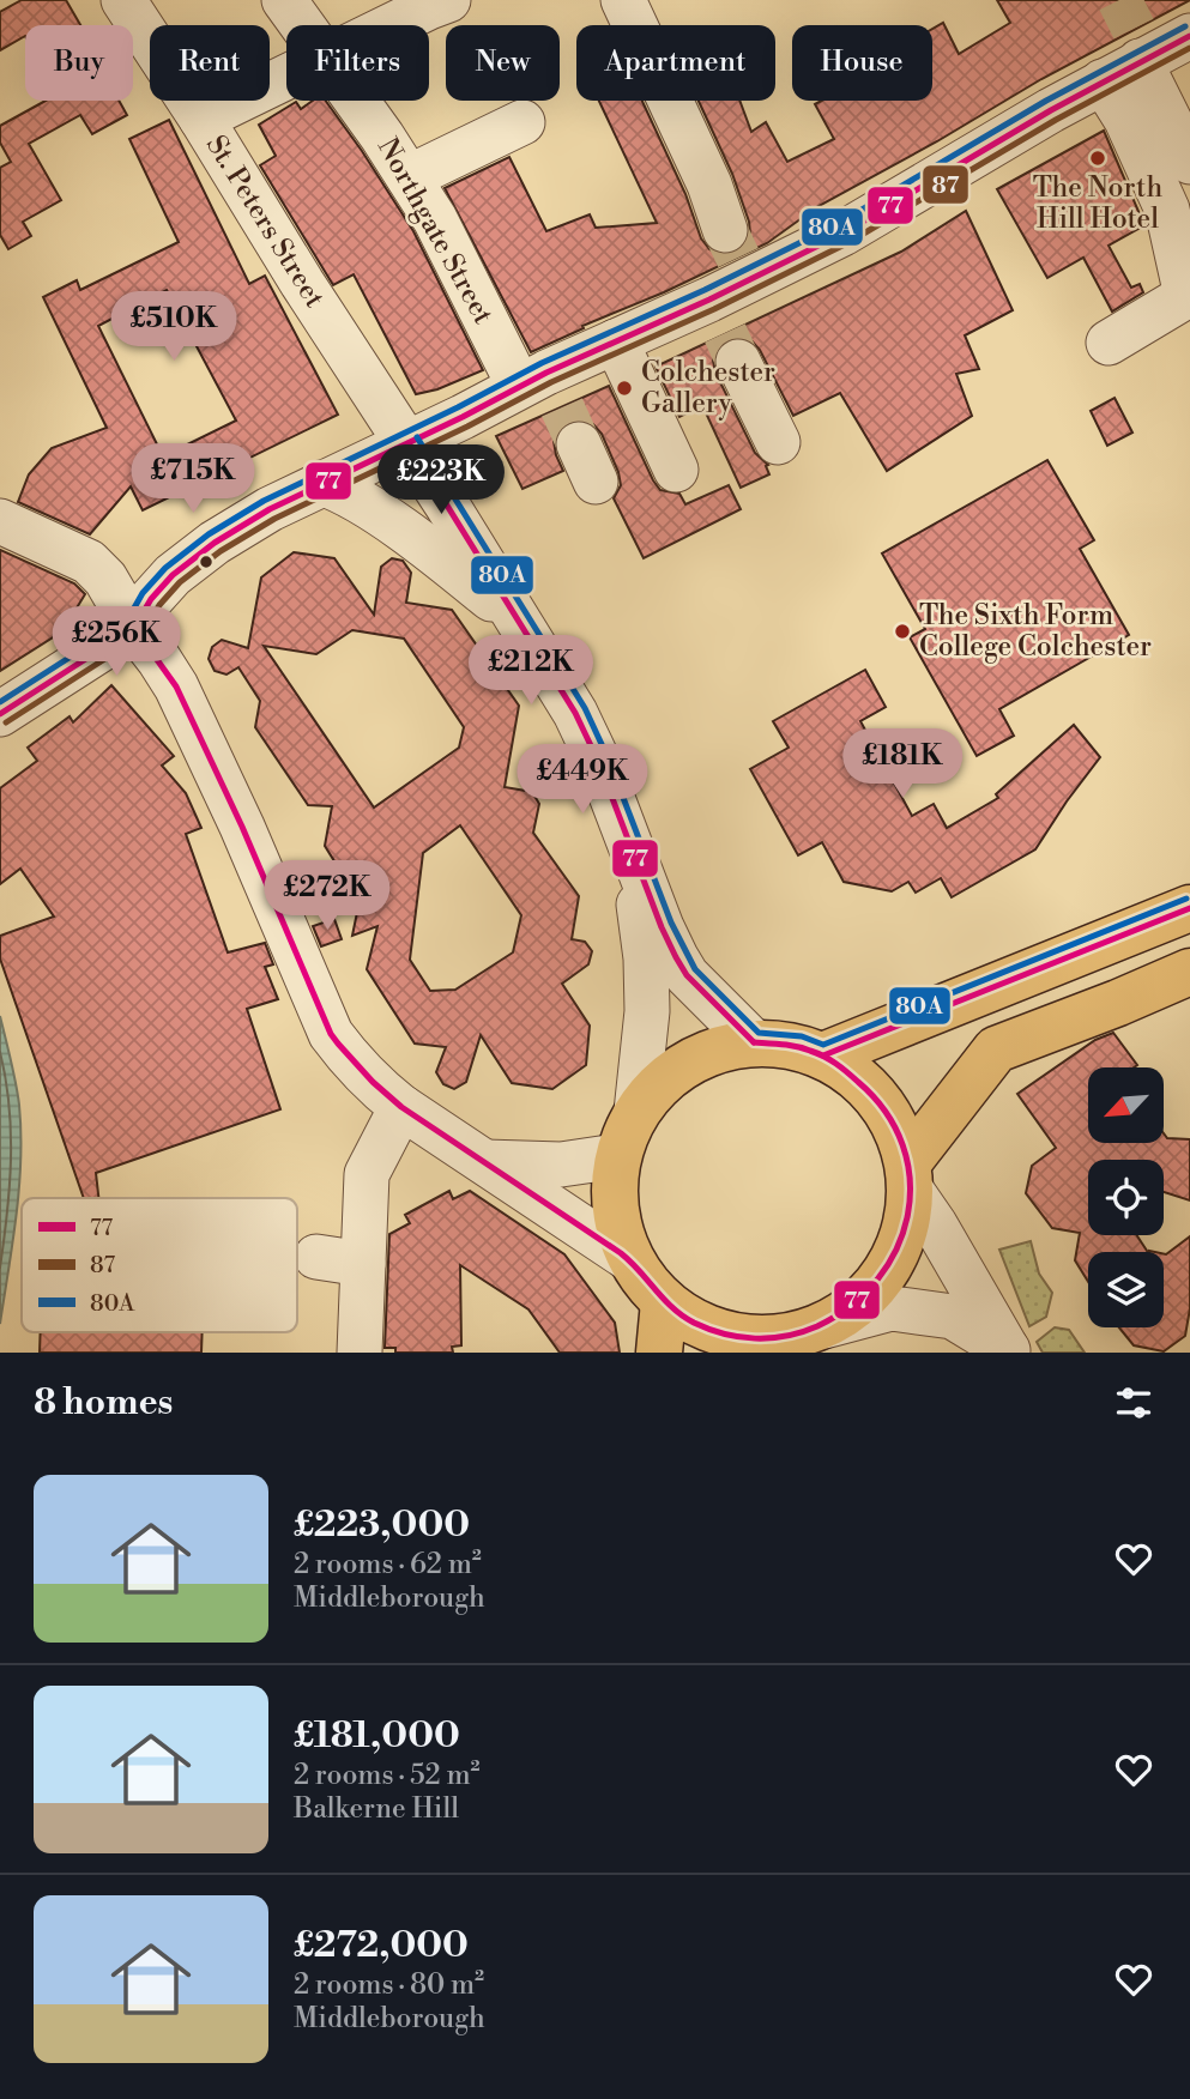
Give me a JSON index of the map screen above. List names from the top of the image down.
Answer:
{
  "streets": {
    "street": ["St. Peters Street", "Northgate Street"]
  },
  "places": ["The North Hill Hotel", "Colchester Gallery", "The Sixth Form College Colchester"],
  "lines": ["transit line 80A", "transit line 77", "transit line 87"],
  "legend": ["77", "87", "80A"],
  "north": "bottom left",
  "page": {
    "chip": [
      "Buy",
      "Rent",
      "Filters",
      "New",
      "Apartment",
      "House"
    ],
    "price": [
      "£510K",
      "£715K",
      "£223K",
      "£256K",
      "£212K",
      "£181K",
      "£449K",
      "£272K"
    ],
    "heading": "8 homes",
    "list": [
      {
        "name": "£223,000",
        "note": "2 rooms · 62 m² · Middleborough"
      },
      {
        "name": "£181,000",
        "note": "2 rooms · 52 m² · Balkerne Hill"
      },
      {
        "name": "£272,000",
        "note": "2 rooms · 80 m² · Middleborough"
      }
    ]
  }
}
